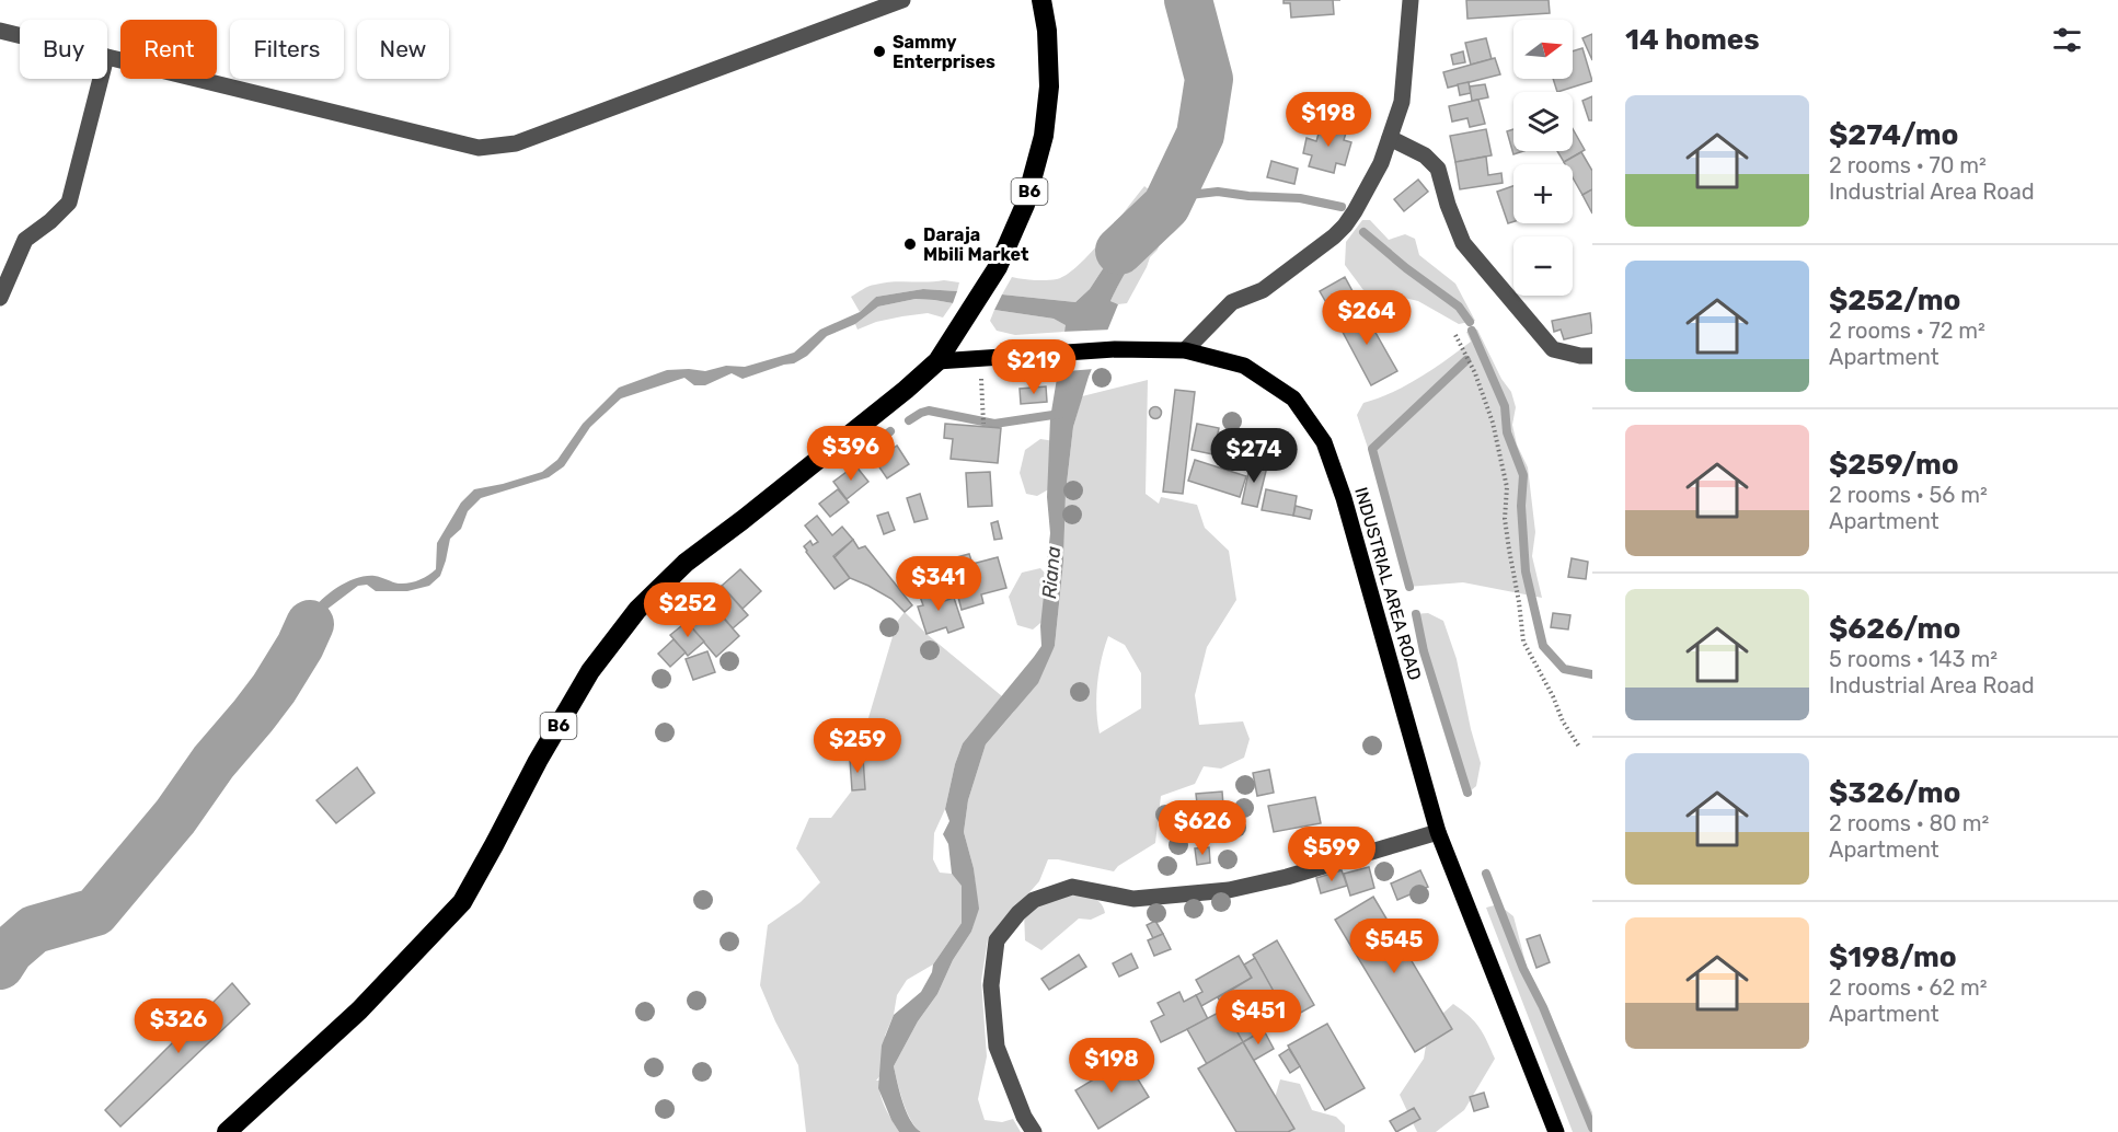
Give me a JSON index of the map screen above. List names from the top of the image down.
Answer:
{
  "streets": {
    "highway": ["B6"],
    "main road": ["INDUSTRIAL AREA ROAD"]
  },
  "crossings": [
    ["B6", "INDUSTRIAL AREA ROAD"]
  ],
  "water": ["Riana"],
  "places": ["Sammy Enterprises", "Daraja Mbili Market"],
  "north": "right",
  "page": {
    "heading": "14 homes",
    "map_buttons": ["+", "−"],
    "chip": [
      "Buy",
      "Rent",
      "Filters",
      "New"
    ],
    "list": [
      {
        "name": "$274/mo",
        "note": "2 rooms · 70 m² · Industrial Area Road"
      },
      {
        "name": "$252/mo",
        "note": "2 rooms · 72 m² · Apartment"
      },
      {
        "name": "$259/mo",
        "note": "2 rooms · 56 m² · Apartment"
      },
      {
        "name": "$626/mo",
        "note": "5 rooms · 143 m² · Industrial Area Road"
      },
      {
        "name": "$326/mo",
        "note": "2 rooms · 80 m² · Apartment"
      },
      {
        "name": "$198/mo",
        "note": "2 rooms · 62 m² · Apartment"
      }
    ],
    "price": [
      "$198",
      "$264",
      "$219",
      "$396",
      "$274",
      "$341",
      "$252",
      "$259",
      "$626",
      "$599",
      "$545",
      "$451",
      "$326",
      "$198"
    ]
  }
}
